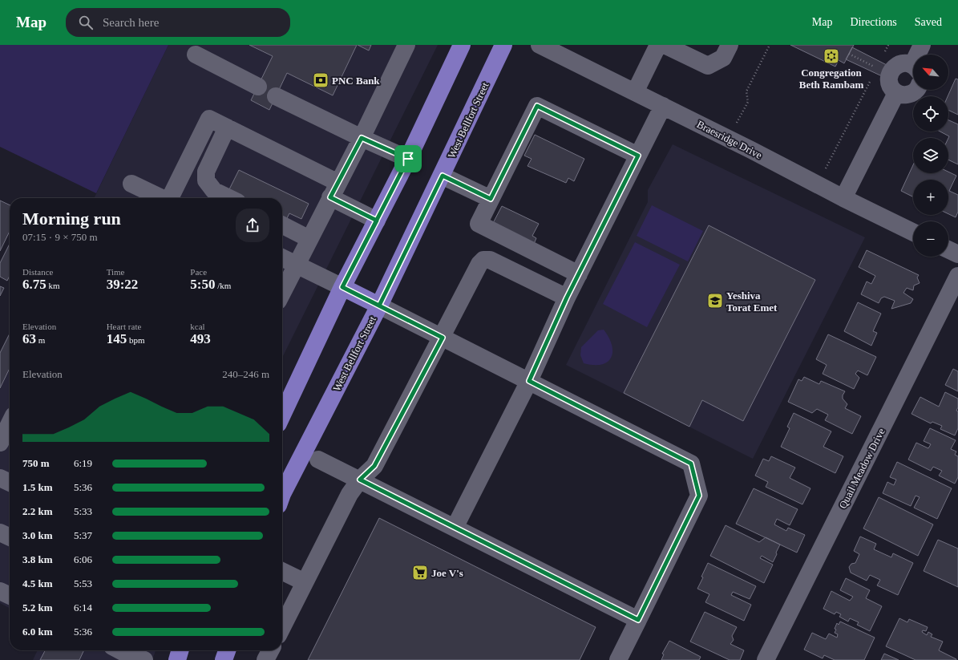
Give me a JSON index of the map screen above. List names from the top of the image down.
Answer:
{
  "streets": {
    "main road": ["West Bellfort Street"],
    "street": ["Braesridge Drive", "Quail Meadow Drive"]
  },
  "places": {
    "synagogue": ["Congregation Beth Rambam"],
    "bank": ["PNC Bank"],
    "school or university": ["Yeshiva Torat Emet"],
    "supermarket": ["Joe V's"]
  },
  "north": "top left",
  "page": {
    "header": "Map",
    "search": "Search here",
    "nav": ["Map", "Directions", "Saved"],
    "map_buttons": ["+", "−"],
    "heading": ["Morning run", "07:15 · 9 × 750 m"],
    "stats": [
      ["Distance", "6.75 km"],
      ["Time", "39:22"],
      ["Pace", "5:50 /km"],
      ["Elevation", "63 m"],
      ["Heart rate", "145 bpm"],
      ["kcal", "493"]
    ],
    "chart": ["Elevation", "240–246 m"],
    "list": [
      {
        "name": "750 m",
        "note": "6:19"
      },
      {
        "name": "1.5 km",
        "note": "5:36"
      },
      {
        "name": "2.2 km",
        "note": "5:33"
      },
      {
        "name": "3.0 km",
        "note": "5:37"
      },
      {
        "name": "3.8 km",
        "note": "6:06"
      },
      {
        "name": "4.5 km",
        "note": "5:53"
      },
      {
        "name": "5.2 km",
        "note": "6:14"
      },
      {
        "name": "6.0 km",
        "note": "5:36"
      }
    ]
  }
}
